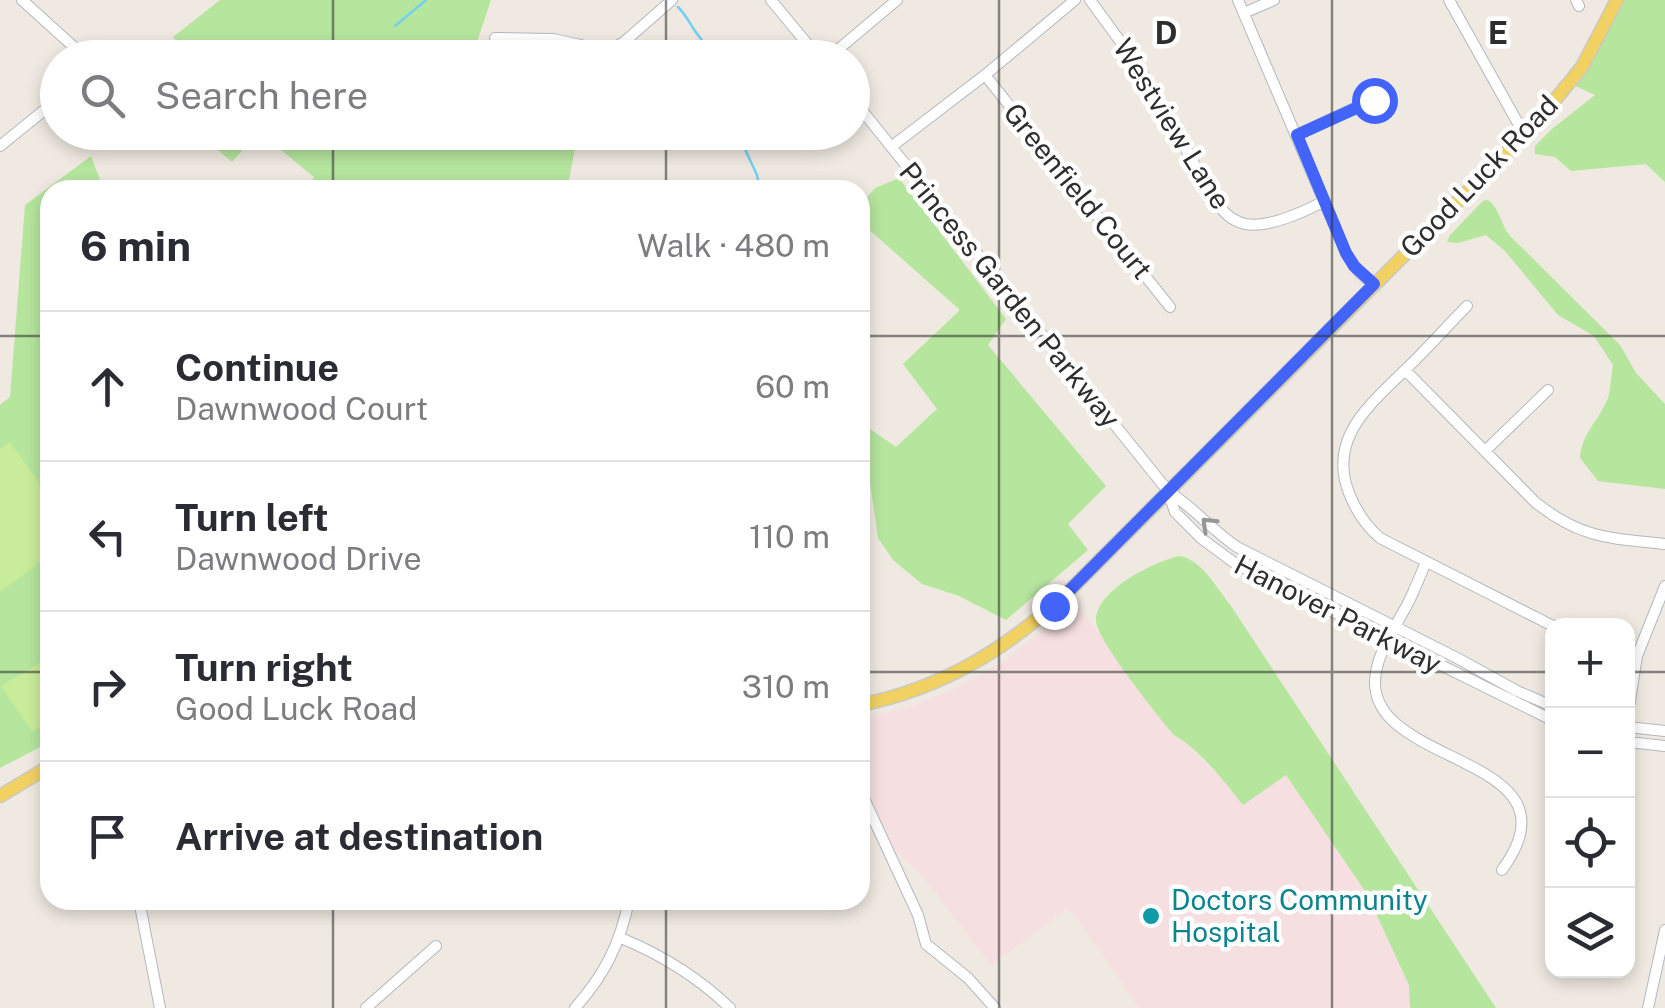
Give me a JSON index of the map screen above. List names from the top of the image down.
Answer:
{
  "streets": {
    "main road": ["Good Luck Road"],
    "street": [
      "Westview Lane",
      "Greenfield Court",
      "Princess Garden Parkway",
      "Hanover Parkway"
    ]
  },
  "crossings": [
    ["Good Luck Road", "Princess Garden Parkway"],
    ["Good Luck Road", "Hanover Parkway"],
    ["Princess Garden Parkway", "Hanover Parkway"]
  ],
  "places": ["Doctors Community Hospital"],
  "page": {
    "search": "Search here",
    "heading": ["6 min", "Walk · 480 m"],
    "list": [
      ["Continue", "Dawnwood Court", "60 m"],
      ["Turn left", "Dawnwood Drive", "110 m"],
      ["Turn right", "Good Luck Road", "310 m"],
      "Arrive at destination"
    ],
    "map_buttons": ["+", "−"]
  },
  "grid": {
    "columns": ["D", "E"]
  }
}
